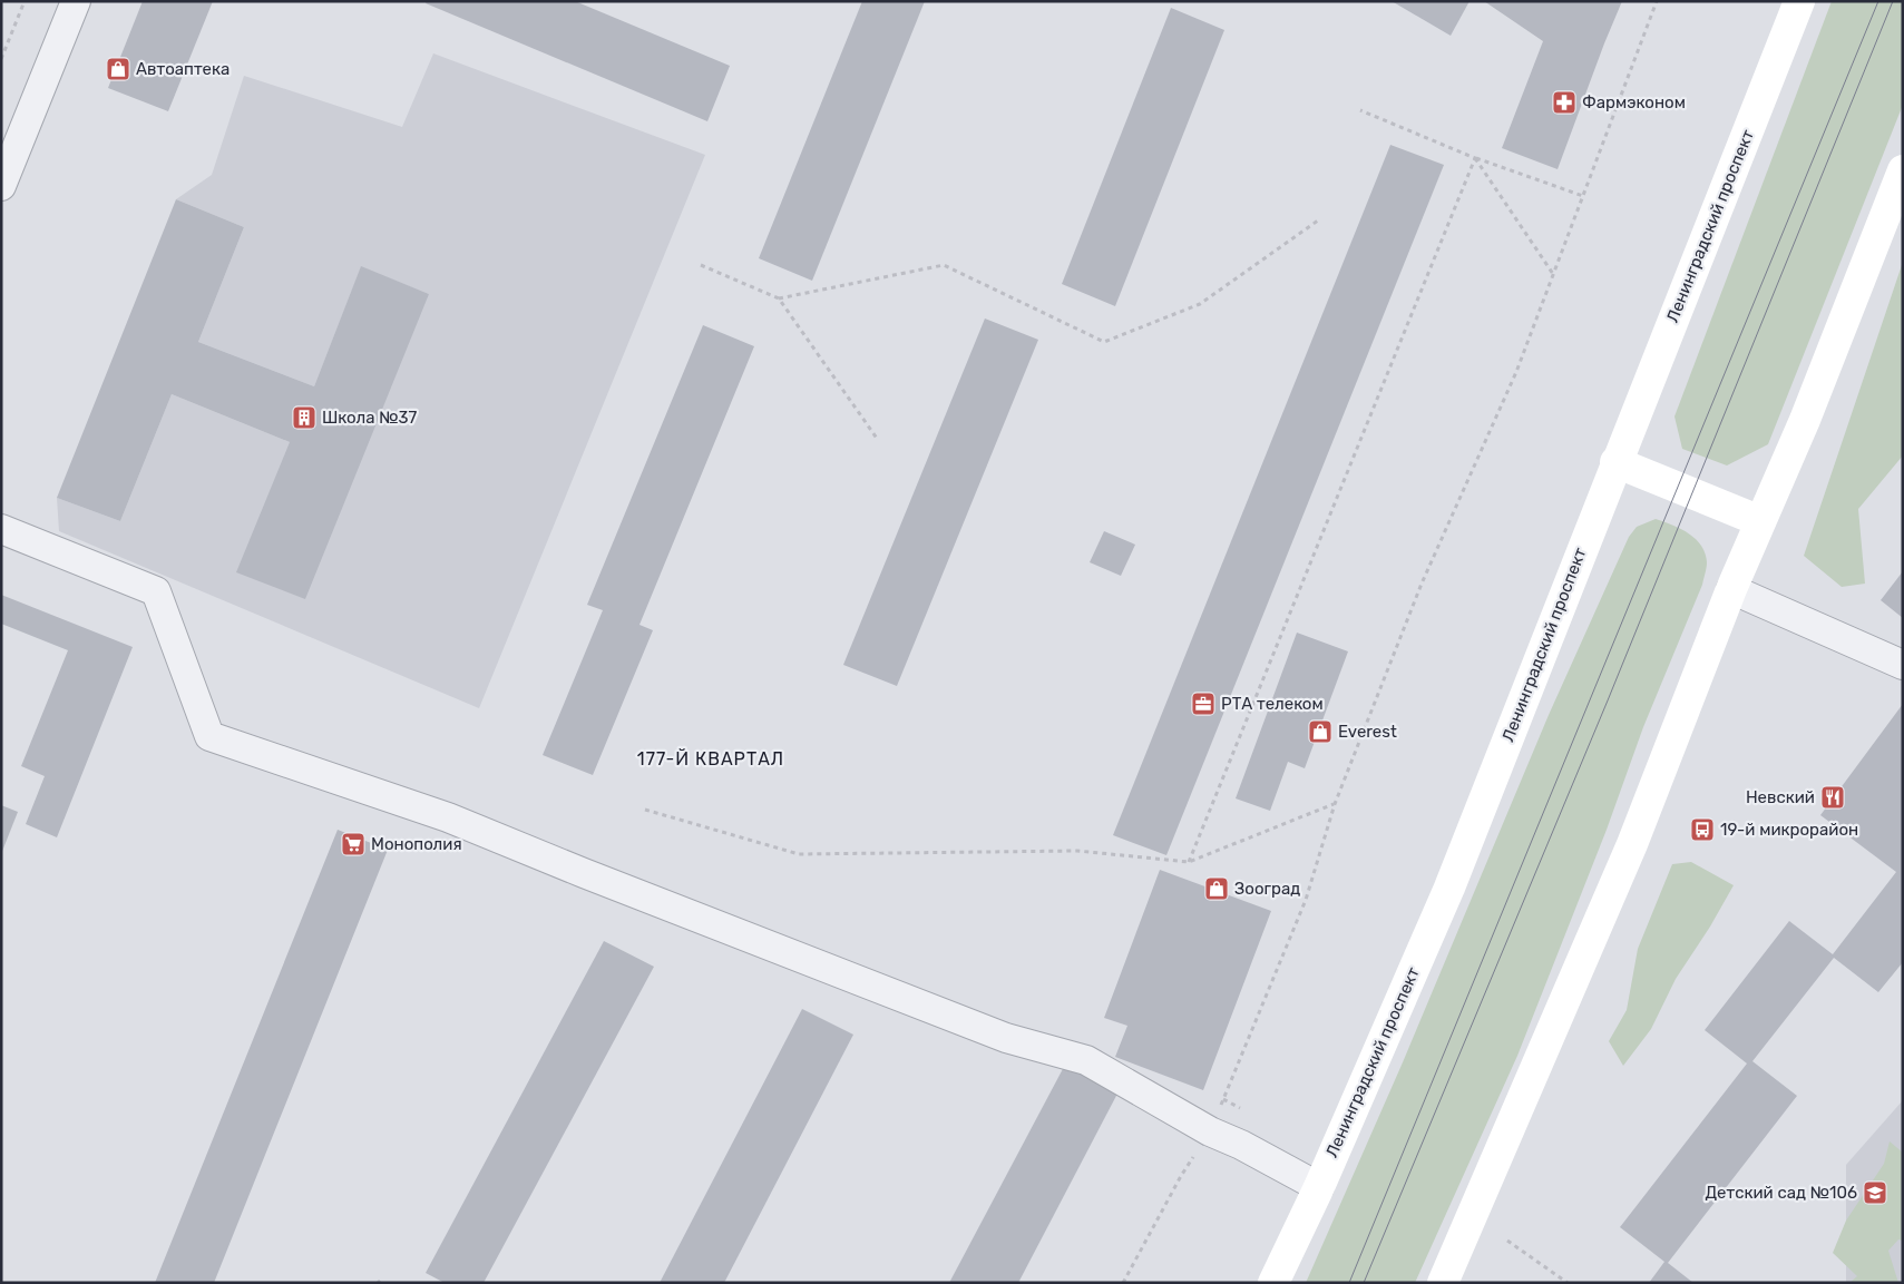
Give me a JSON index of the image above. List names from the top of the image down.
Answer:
{
  "streets": {
    "main road": ["Ленинградский проспект"]
  },
  "districts": ["177-Й КВАРТАЛ"],
  "places": {
    "shop": ["Автоаптека", "Everest", "Зооград"],
    "pharmacy": ["Фармэконом"],
    "building": ["Школа №37"],
    "office": ["РТА телеком"],
    "restaurant": ["Невский"],
    "bus stop": ["19-й микрорайон"],
    "supermarket": ["Монополия"],
    "school or university": ["Детский сад №106"]
  }
}
